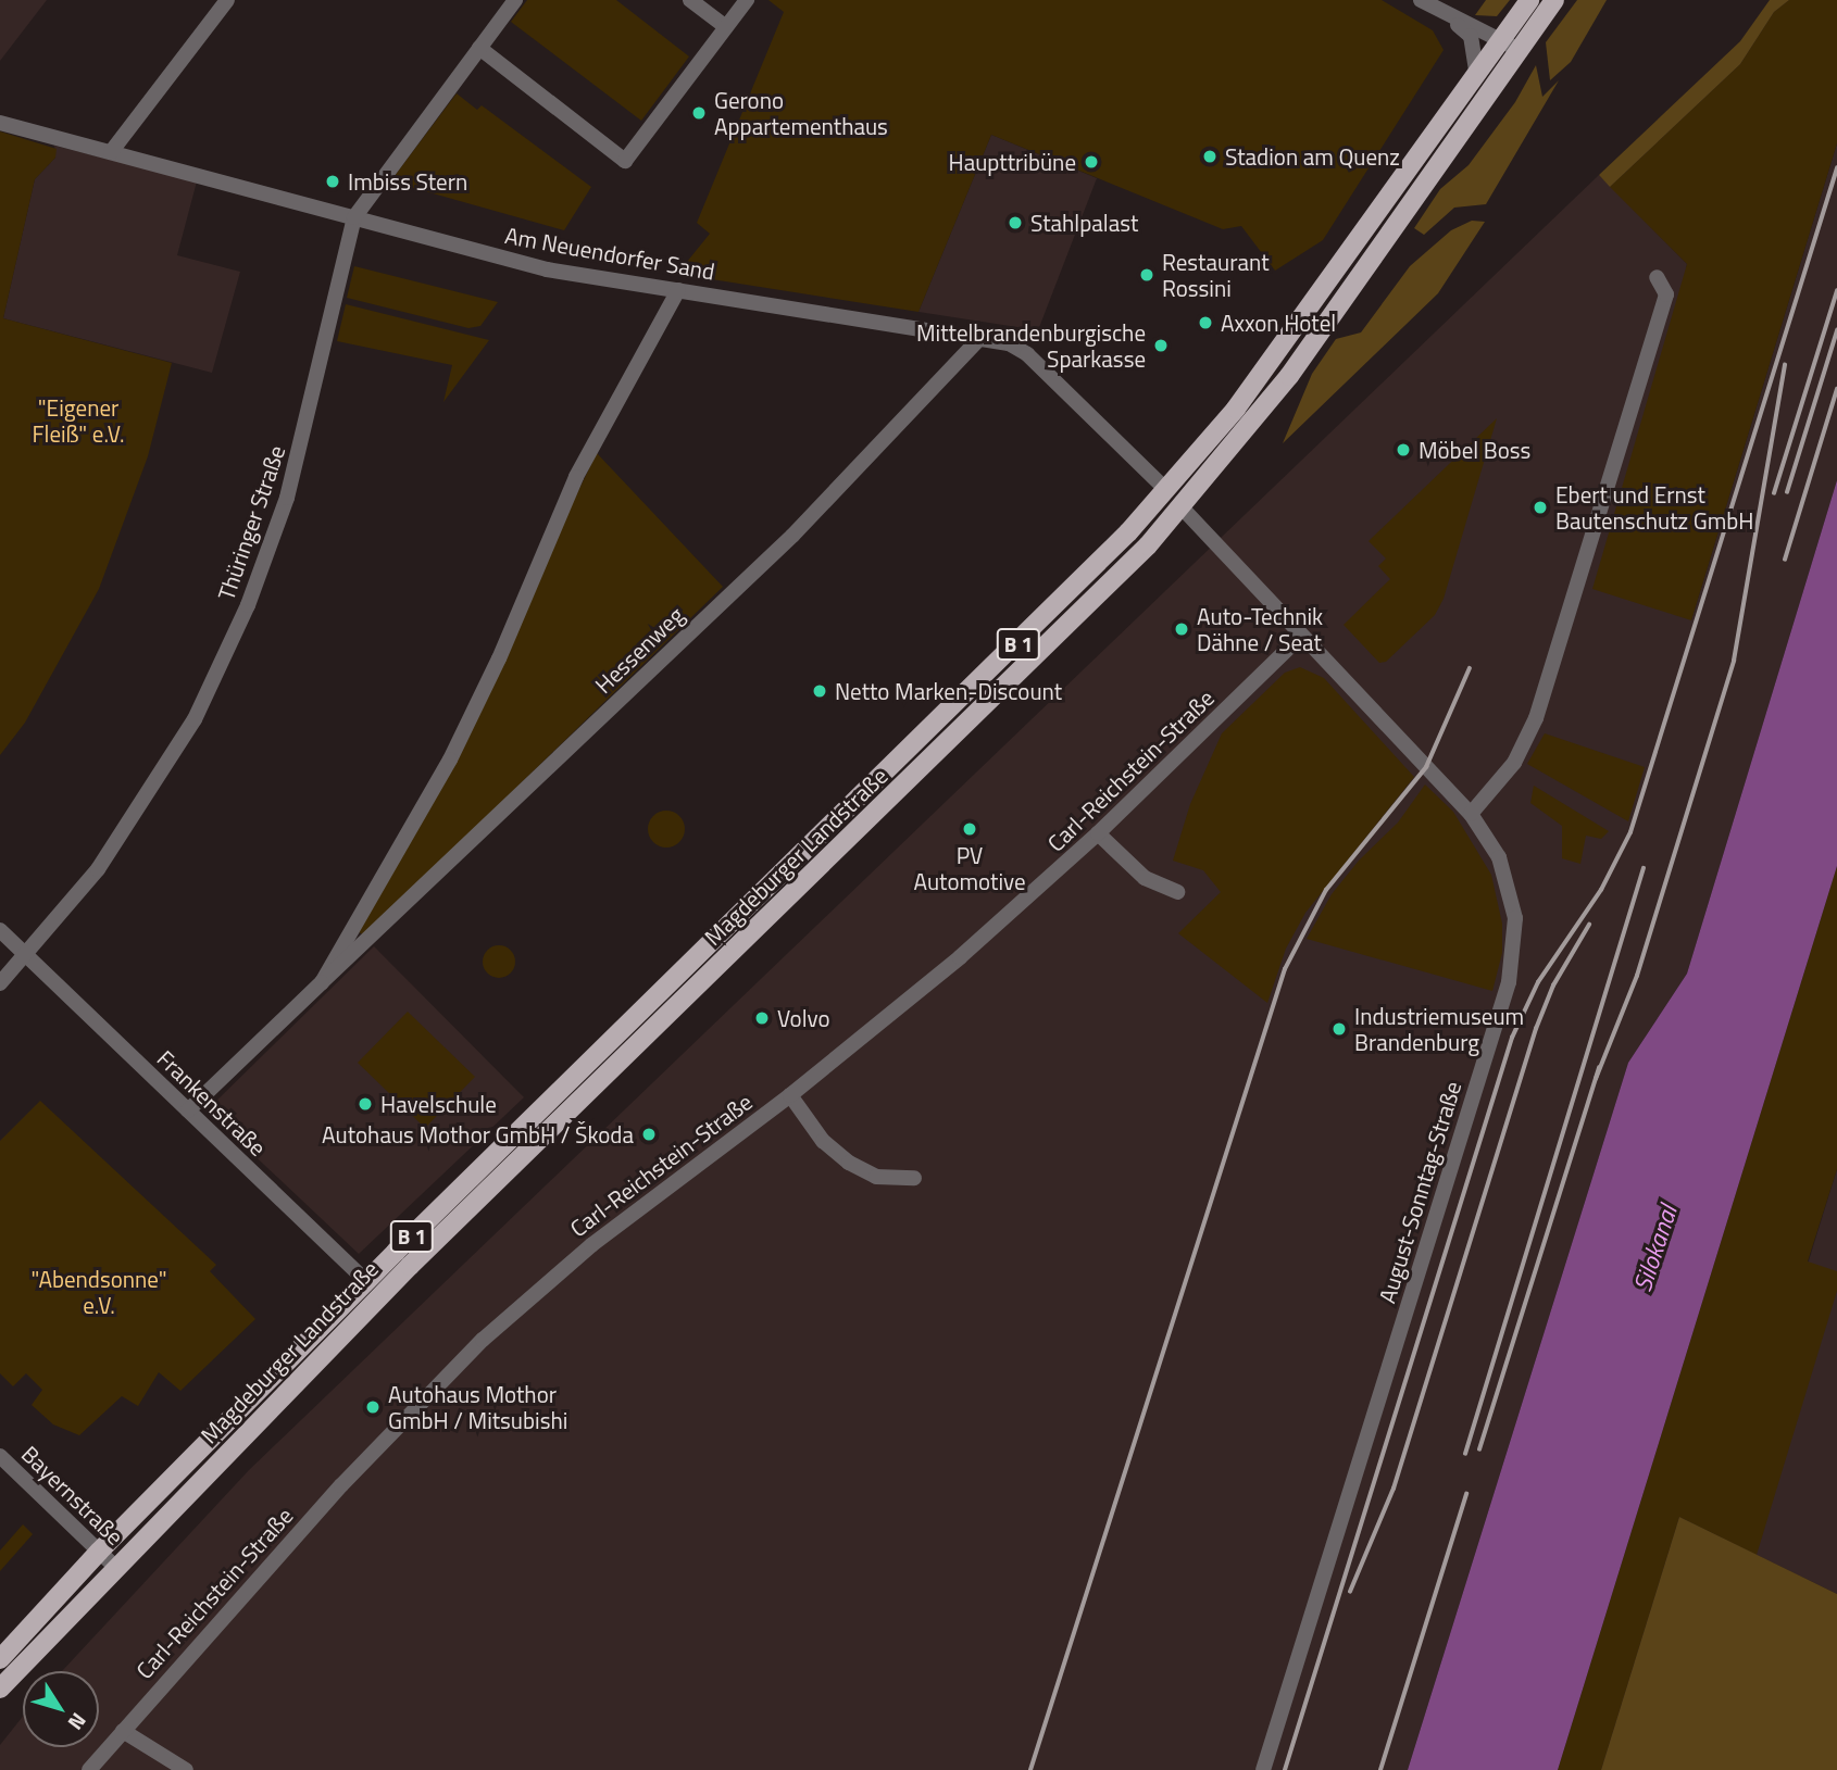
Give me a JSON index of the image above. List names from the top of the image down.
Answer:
{
  "streets": {
    "main road": ["B 1", "Magdeburger Landstraße"],
    "street": [
      "Am Neuendorfer Sand",
      "Thüringer Straße",
      "Hessenweg",
      "Carl-Reichstein-Straße",
      "Frankenstraße",
      "August-Sonntag-Straße",
      "Bayernstraße"
    ]
  },
  "crossings": [
    ["Am Neuendorfer Sand", "Thüringer Straße"],
    ["Am Neuendorfer Sand", "Hessenweg"],
    ["Am Neuendorfer Sand", "Magdeburger Landstraße"],
    ["Thüringer Straße", "Frankenstraße"],
    ["Hessenweg", "Frankenstraße"],
    ["Carl-Reichstein-Straße", "August-Sonntag-Straße"],
    ["Magdeburger Landstraße", "Frankenstraße"],
    ["Magdeburger Landstraße", "August-Sonntag-Straße"],
    ["Magdeburger Landstraße", "Bayernstraße"]
  ],
  "water": ["Silokanal"],
  "parks": ["\"Eigener Fleiß\" e.V.", "\"Abendsonne\" e.V."],
  "places": [
    "Gerono Appartementhaus",
    "Stadion am Quenz",
    "Haupttribüne",
    "Imbiss Stern",
    "Stahlpalast",
    "Restaurant Rossini",
    "Axxon Hotel",
    "Mittelbrandenburgische Sparkasse",
    "Möbel Boss",
    "Ebert und Ernst Bautenschutz GmbH",
    "Auto-Technik Dähne / Seat",
    "Netto Marken-Discount",
    "PV Automotive",
    "Volvo",
    "Industriemuseum Brandenburg",
    "Havelschule",
    "Autohaus Mothor GmbH / Škoda",
    "Autohaus Mothor GmbH / Mitsubishi"
  ],
  "north": "bottom right"
}
